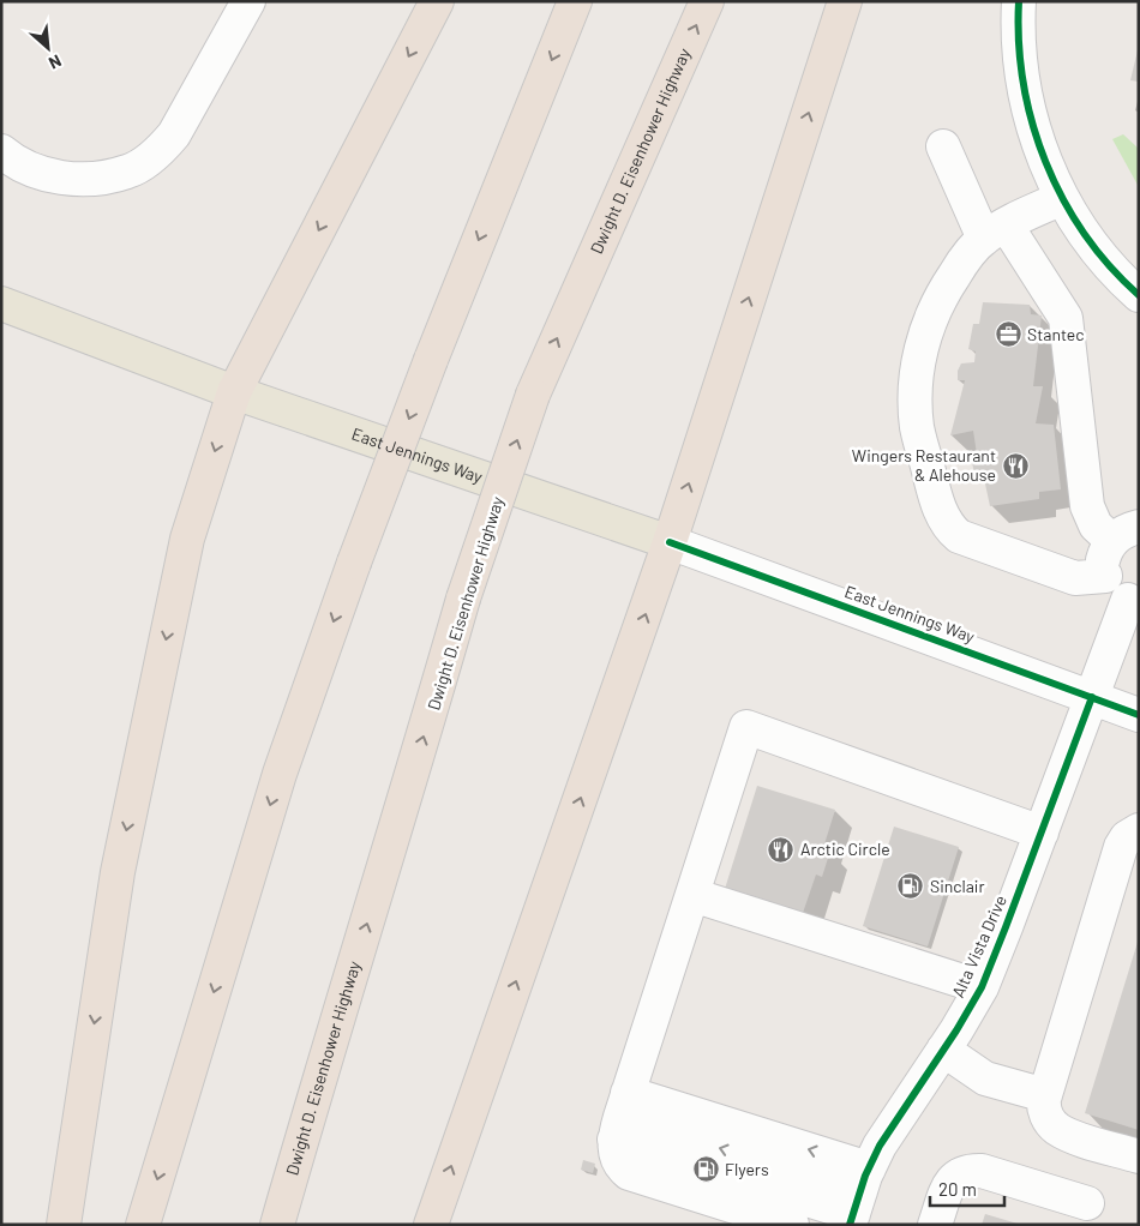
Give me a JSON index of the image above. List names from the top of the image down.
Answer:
{
  "streets": {
    "highway": ["Dwight D. Eisenhower Highway"],
    "main road": ["East Jennings Way"],
    "street": ["Alta Vista Drive"]
  },
  "crossings": [
    ["East Jennings Way", "Alta Vista Drive"]
  ],
  "places": {
    "office": ["Stantec"],
    "restaurant": ["Wingers Restaurant & Alehouse", "Arctic Circle"],
    "fuel station": ["Sinclair", "Flyers"]
  },
  "scale_bar": "20 m",
  "north": "bottom right"
}
